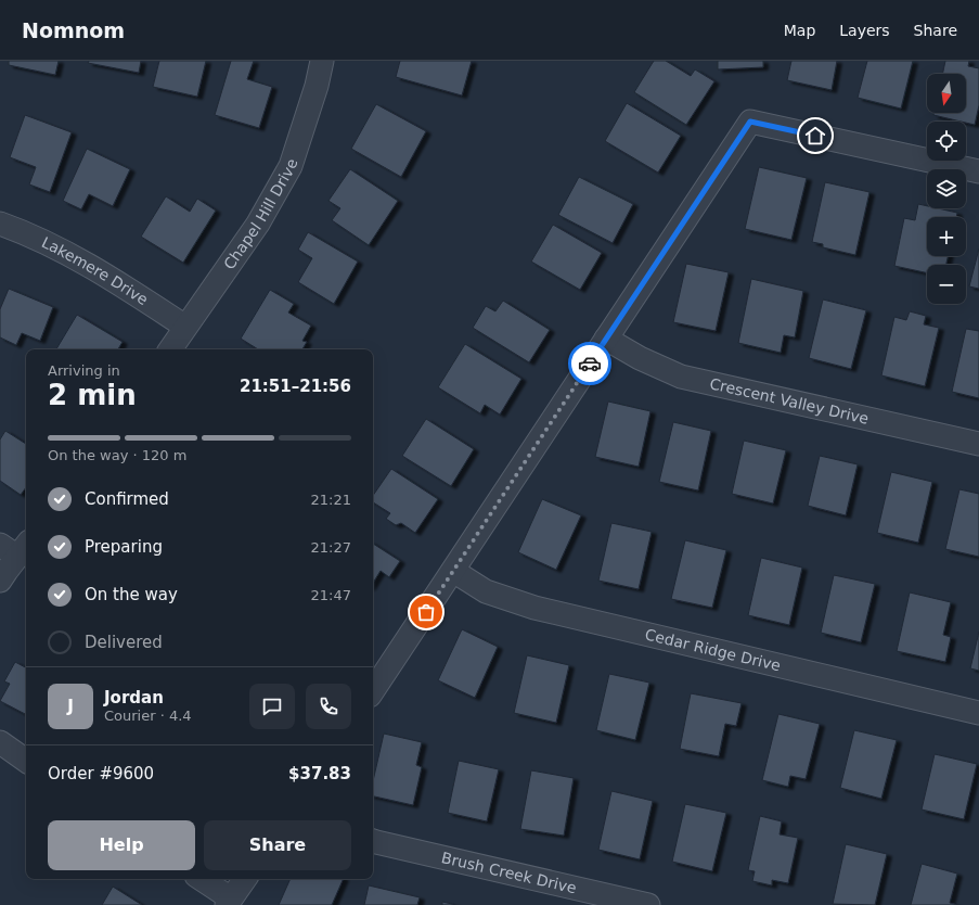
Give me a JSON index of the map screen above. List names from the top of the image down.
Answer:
{
  "streets": {
    "street": [
      "Chapel Hill Drive",
      "Lakemere Drive",
      "Crescent Valley Drive",
      "Cedar Ridge Drive",
      "Brush Creek Drive"
    ]
  },
  "crossings": [
    ["Chapel Hill Drive", "Lakemere Drive"]
  ],
  "north": "bottom",
  "page": {
    "header": "Nomnom",
    "nav": ["Map", "Layers", "Share"],
    "map_buttons": ["+", "−"],
    "heading": ["2 min", "Arriving in", "21:51–21:56"],
    "panel": [
      "Jordan",
      "Courier · 4.4",
      "Order #9600",
      "$37.83"
    ],
    "bar": "On the way · 120 m",
    "list": [
      ["Confirmed", "21:21"],
      ["Preparing", "21:27"],
      ["On the way", "21:47"],
      "Delivered"
    ],
    "round": "J",
    "buttons": ["Help", "Share"]
  }
}
